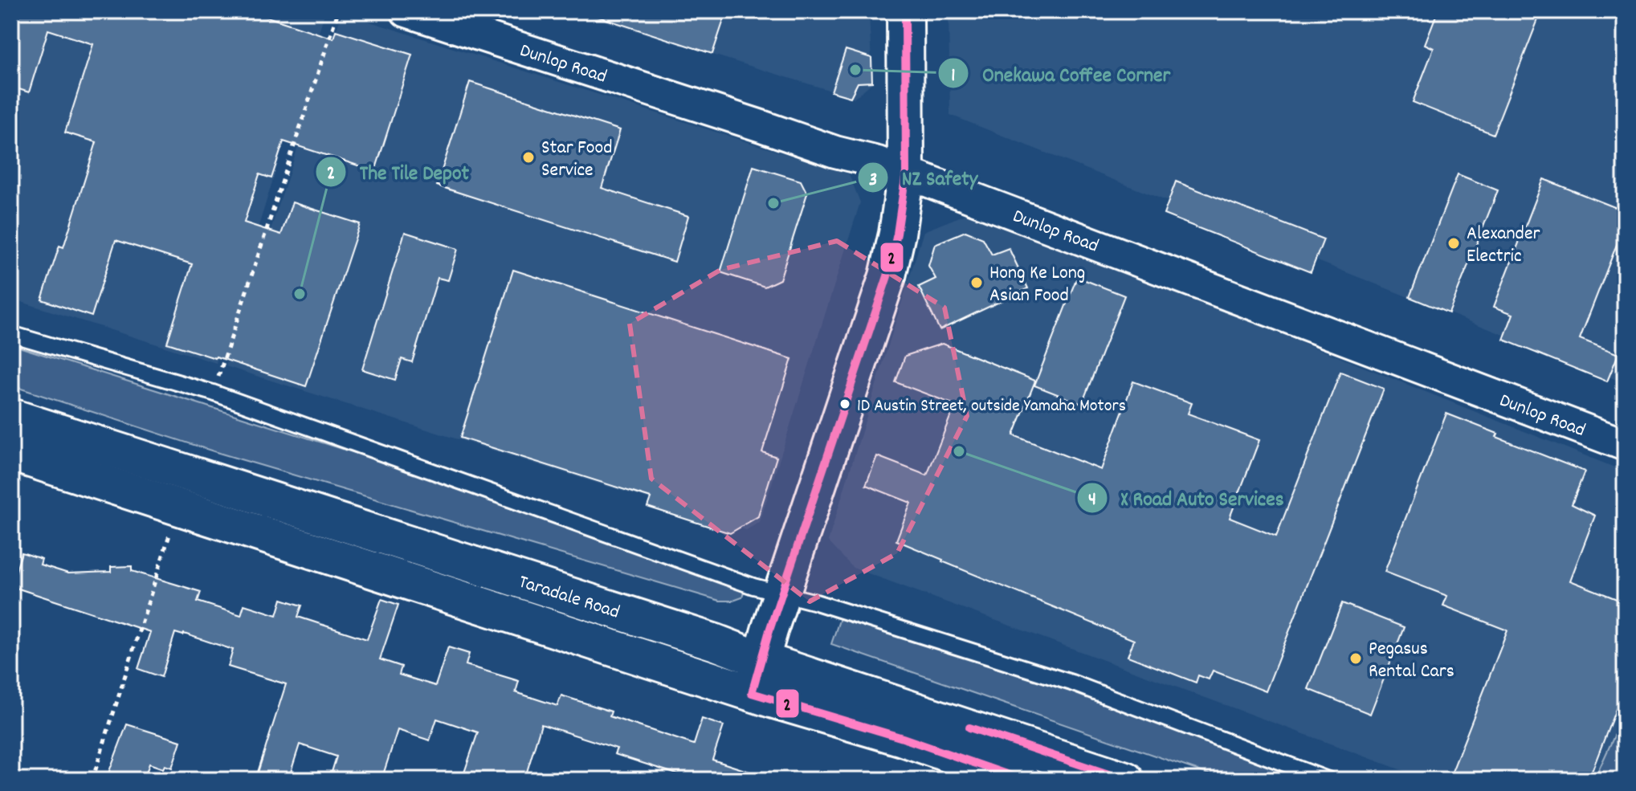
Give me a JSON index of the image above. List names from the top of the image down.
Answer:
{
  "streets": {
    "main road": ["Taradale Road"],
    "street": ["Dunlop Road"]
  },
  "places": [
    "Onekawa Coffee Corner",
    "Star Food Service",
    "NZ Safety",
    "Alexander Electric",
    "Hong Ke Long Asian Food",
    "The Tile Depot",
    "1D Austin Street, outside Yamaha Motors",
    "X Road Auto Services",
    "Pegasus Rental Cars"
  ],
  "lines": ["transit line 2"]
}
